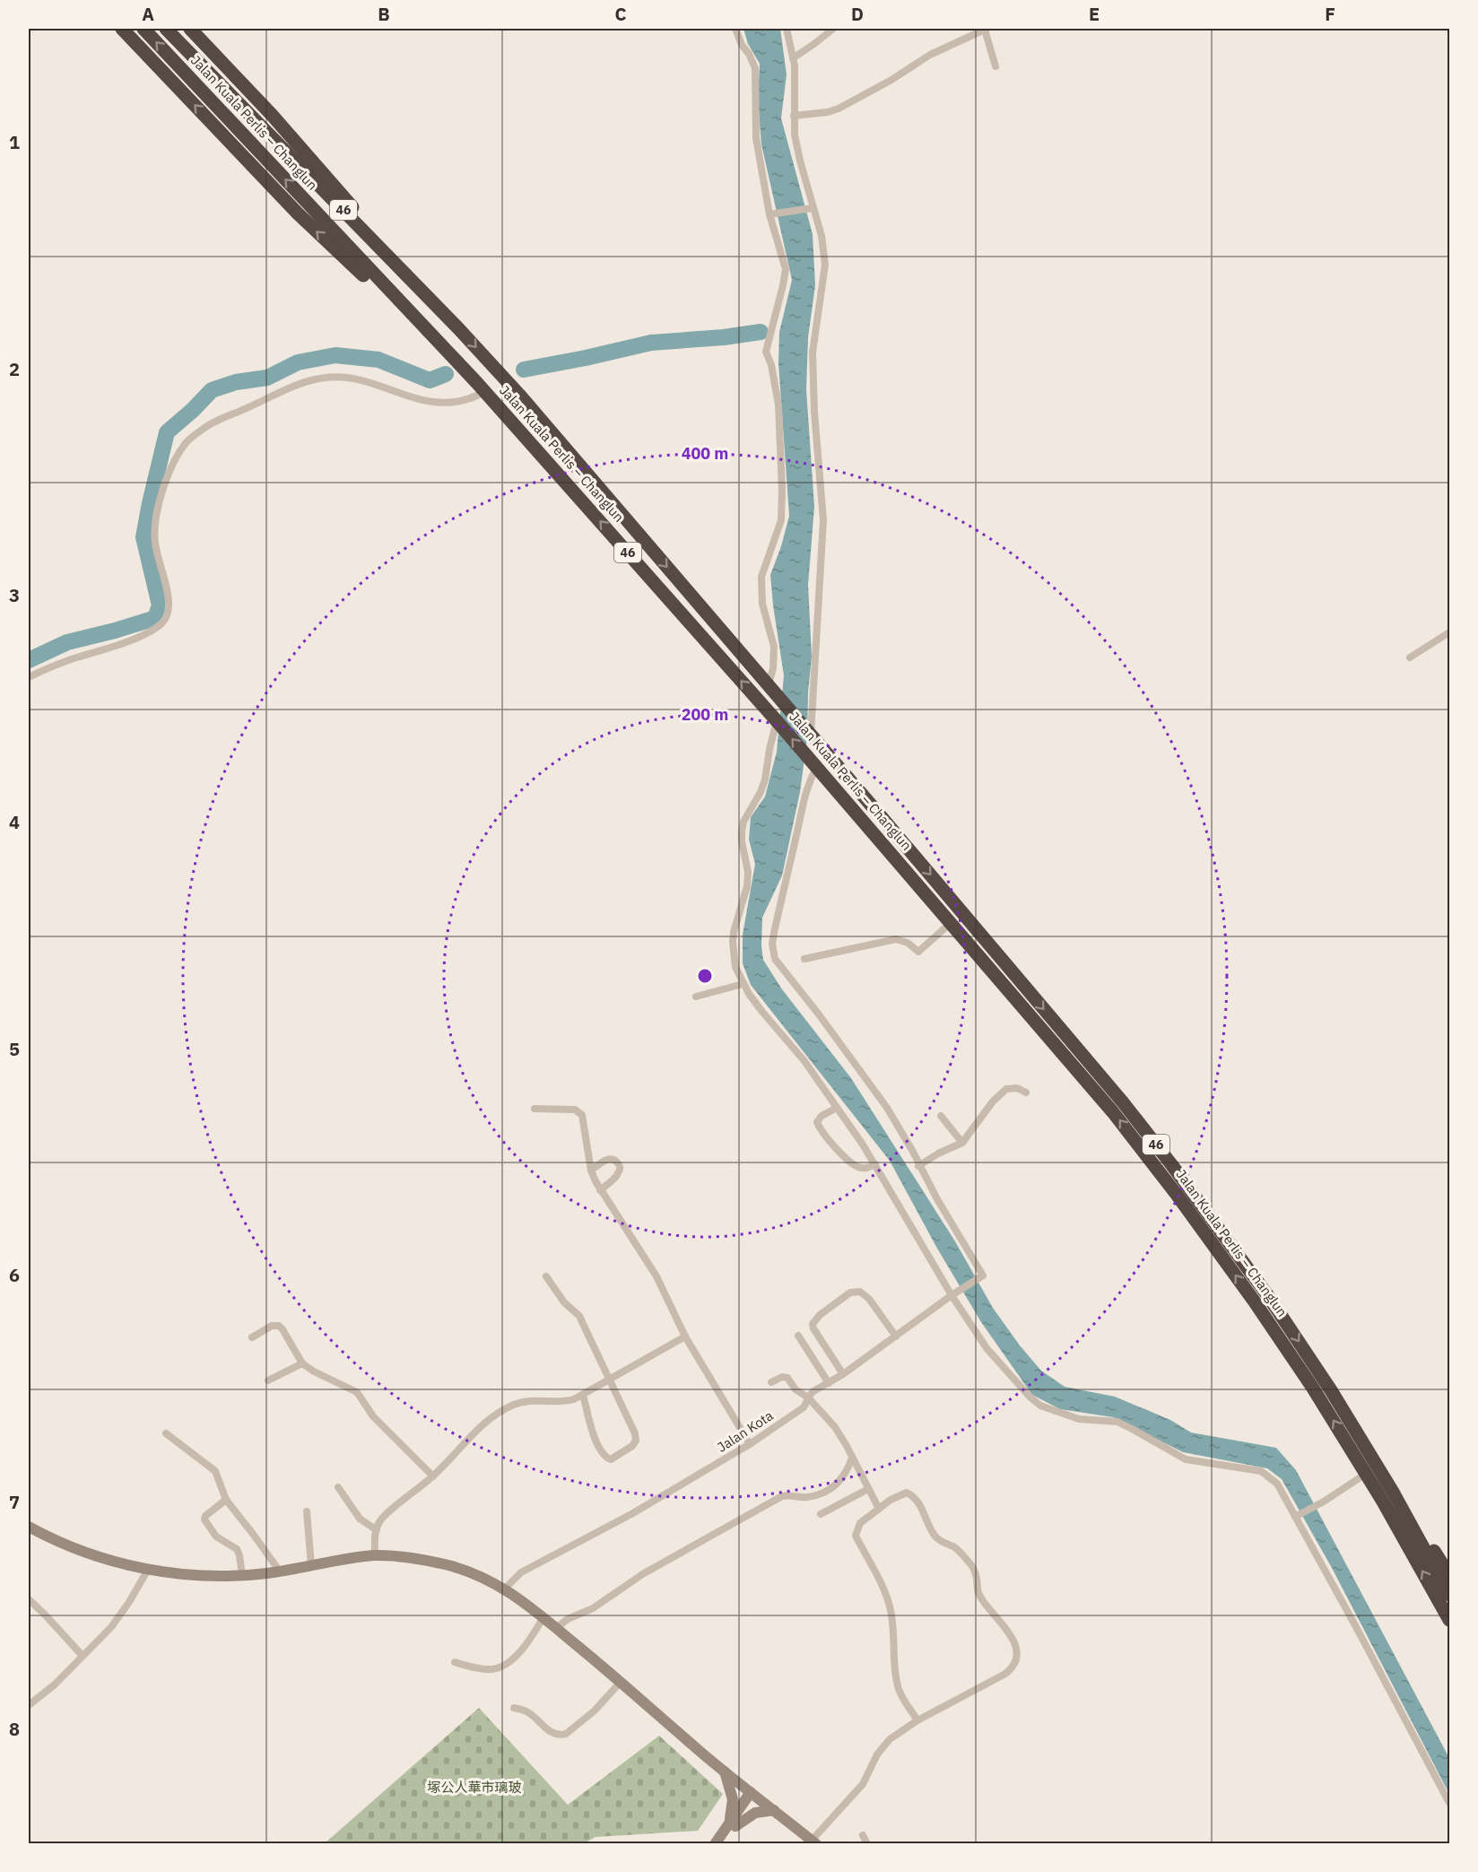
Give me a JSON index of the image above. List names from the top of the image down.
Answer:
{
  "streets": {
    "highway": ["Jalan Kuala Perlis – Changlun", "46"],
    "street": ["Jalan Kota"]
  },
  "parks": ["塚公人華市璃玻"],
  "grid": {
    "columns": [
      "A",
      "B",
      "C",
      "D",
      "E",
      "F"
    ],
    "rows": [
      "1",
      "2",
      "3",
      "4",
      "5",
      "6",
      "7",
      "8"
    ]
  },
  "rings": ["400 m", "200 m"]
}
